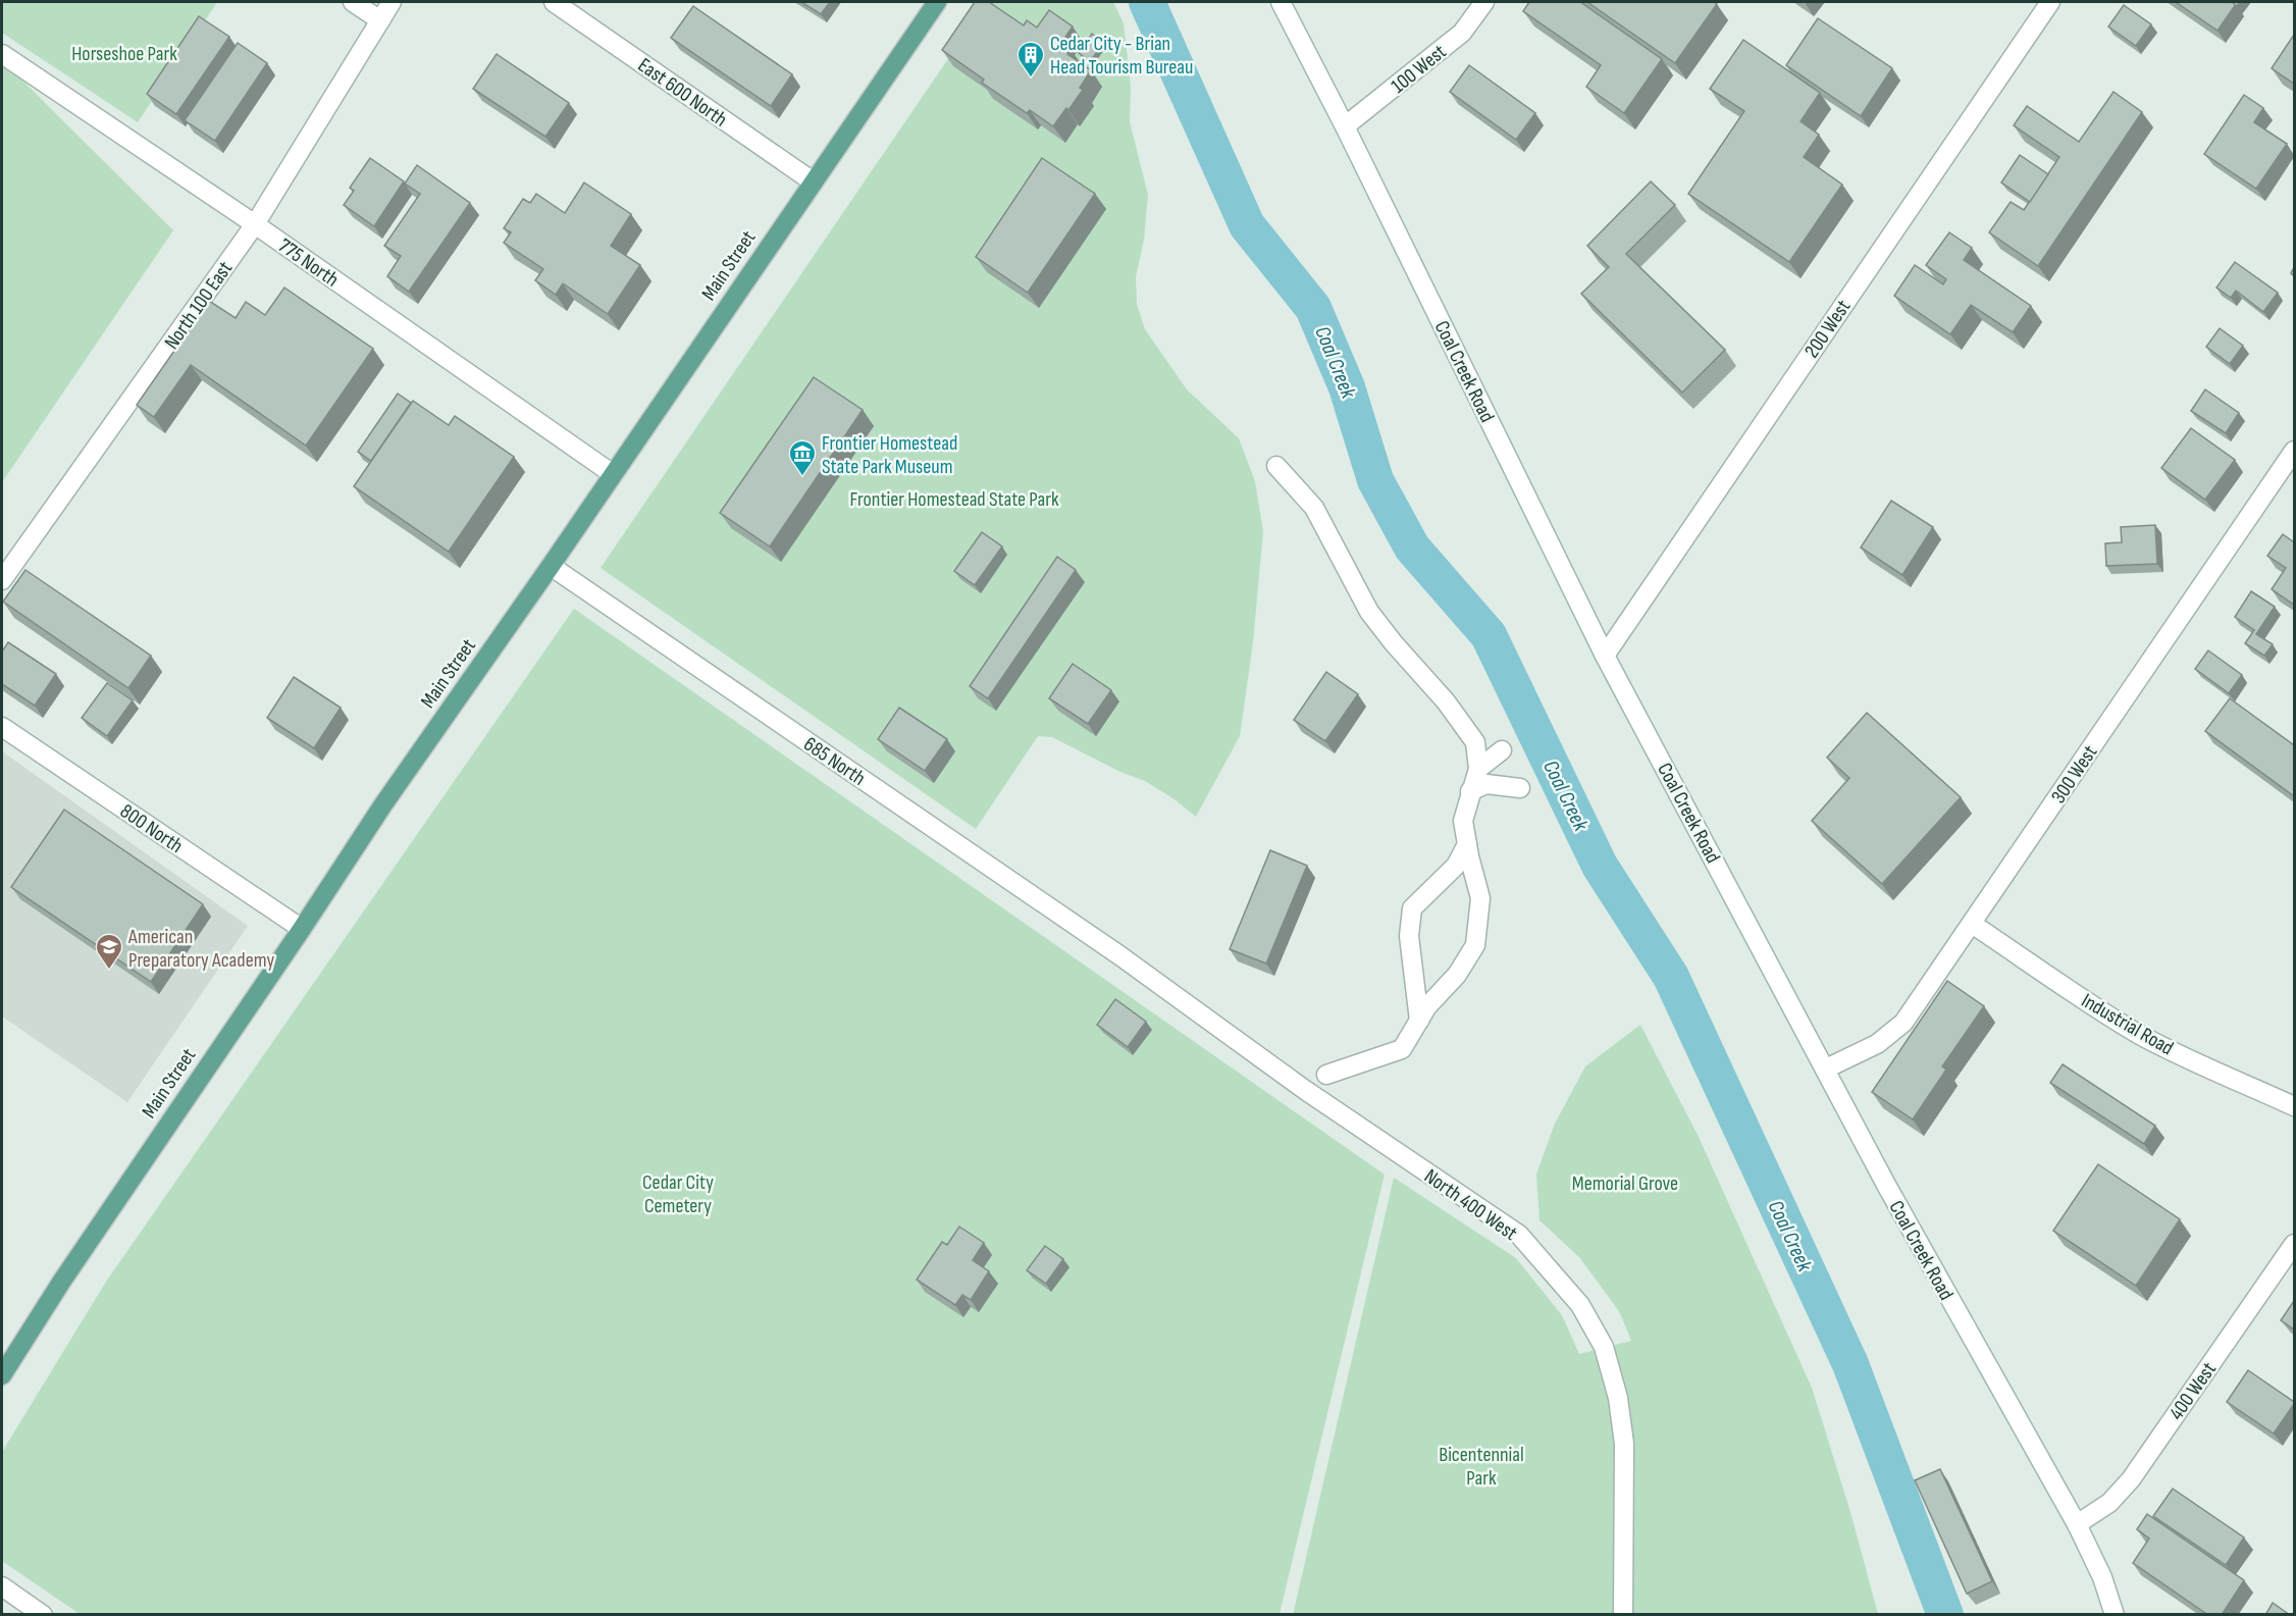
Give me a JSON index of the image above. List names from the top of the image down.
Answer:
{
  "streets": {
    "main road": ["Main Street"],
    "street": [
      "100 West",
      "East 600 North",
      "775 North",
      "North 100 East",
      "200 West",
      "Coal Creek Road",
      "685 North",
      "300 West",
      "800 North",
      "Industrial Road",
      "North 400 West",
      "400 West"
    ]
  },
  "crossings": [
    ["100 West", "Coal Creek Road"],
    ["East 600 North", "Main Street"],
    ["775 North", "Main Street"],
    ["775 North", "North 100 East"],
    ["Main Street", "685 North"],
    ["Main Street", "800 North"],
    ["200 West", "Coal Creek Road"],
    ["Coal Creek Road", "300 West"],
    ["Coal Creek Road", "400 West"],
    ["685 North", "North 400 West"],
    ["300 West", "Industrial Road"]
  ],
  "water": ["Coal Creek"],
  "parks": [
    "Horseshoe Park",
    "Frontier Homestead State Park",
    "Cedar City Cemetery",
    "Memorial Grove",
    "Bicentennial Park"
  ],
  "places": {
    "building": ["Cedar City - Brian Head Tourism Bureau"],
    "museum": ["Frontier Homestead State Park Museum"],
    "school or university": ["American Preparatory Academy"]
  }
}
